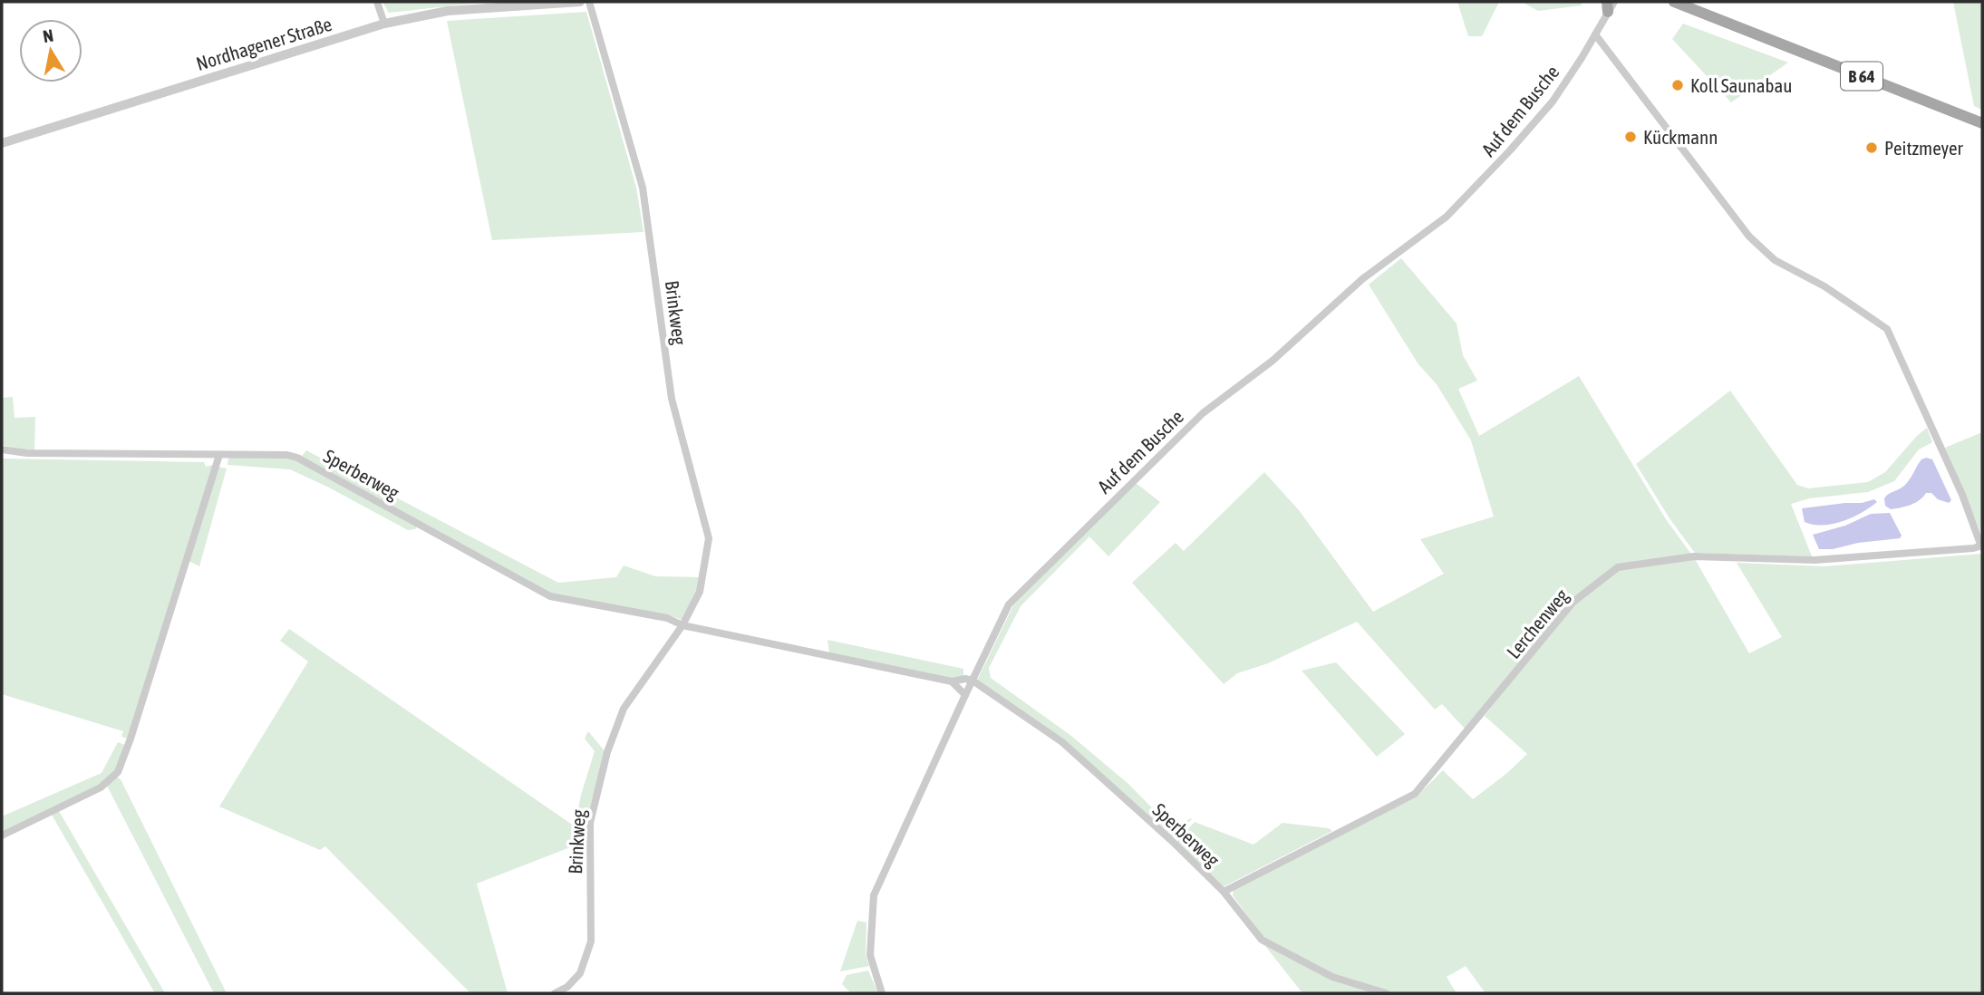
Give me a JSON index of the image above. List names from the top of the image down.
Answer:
{
  "streets": {
    "main road": ["B 64"],
    "street": [
      "Nordhagener Straße",
      "Auf dem Busche",
      "Brinkweg",
      "Sperberweg",
      "Lerchenweg"
    ]
  },
  "crossings": [
    ["Auf dem Busche", "Sperberweg"],
    ["Brinkweg", "Sperberweg"],
    ["Sperberweg", "Lerchenweg"]
  ],
  "places": ["Koll Saunabau", "Kückmann", "Peitzmeyer"],
  "north": "top"
}
